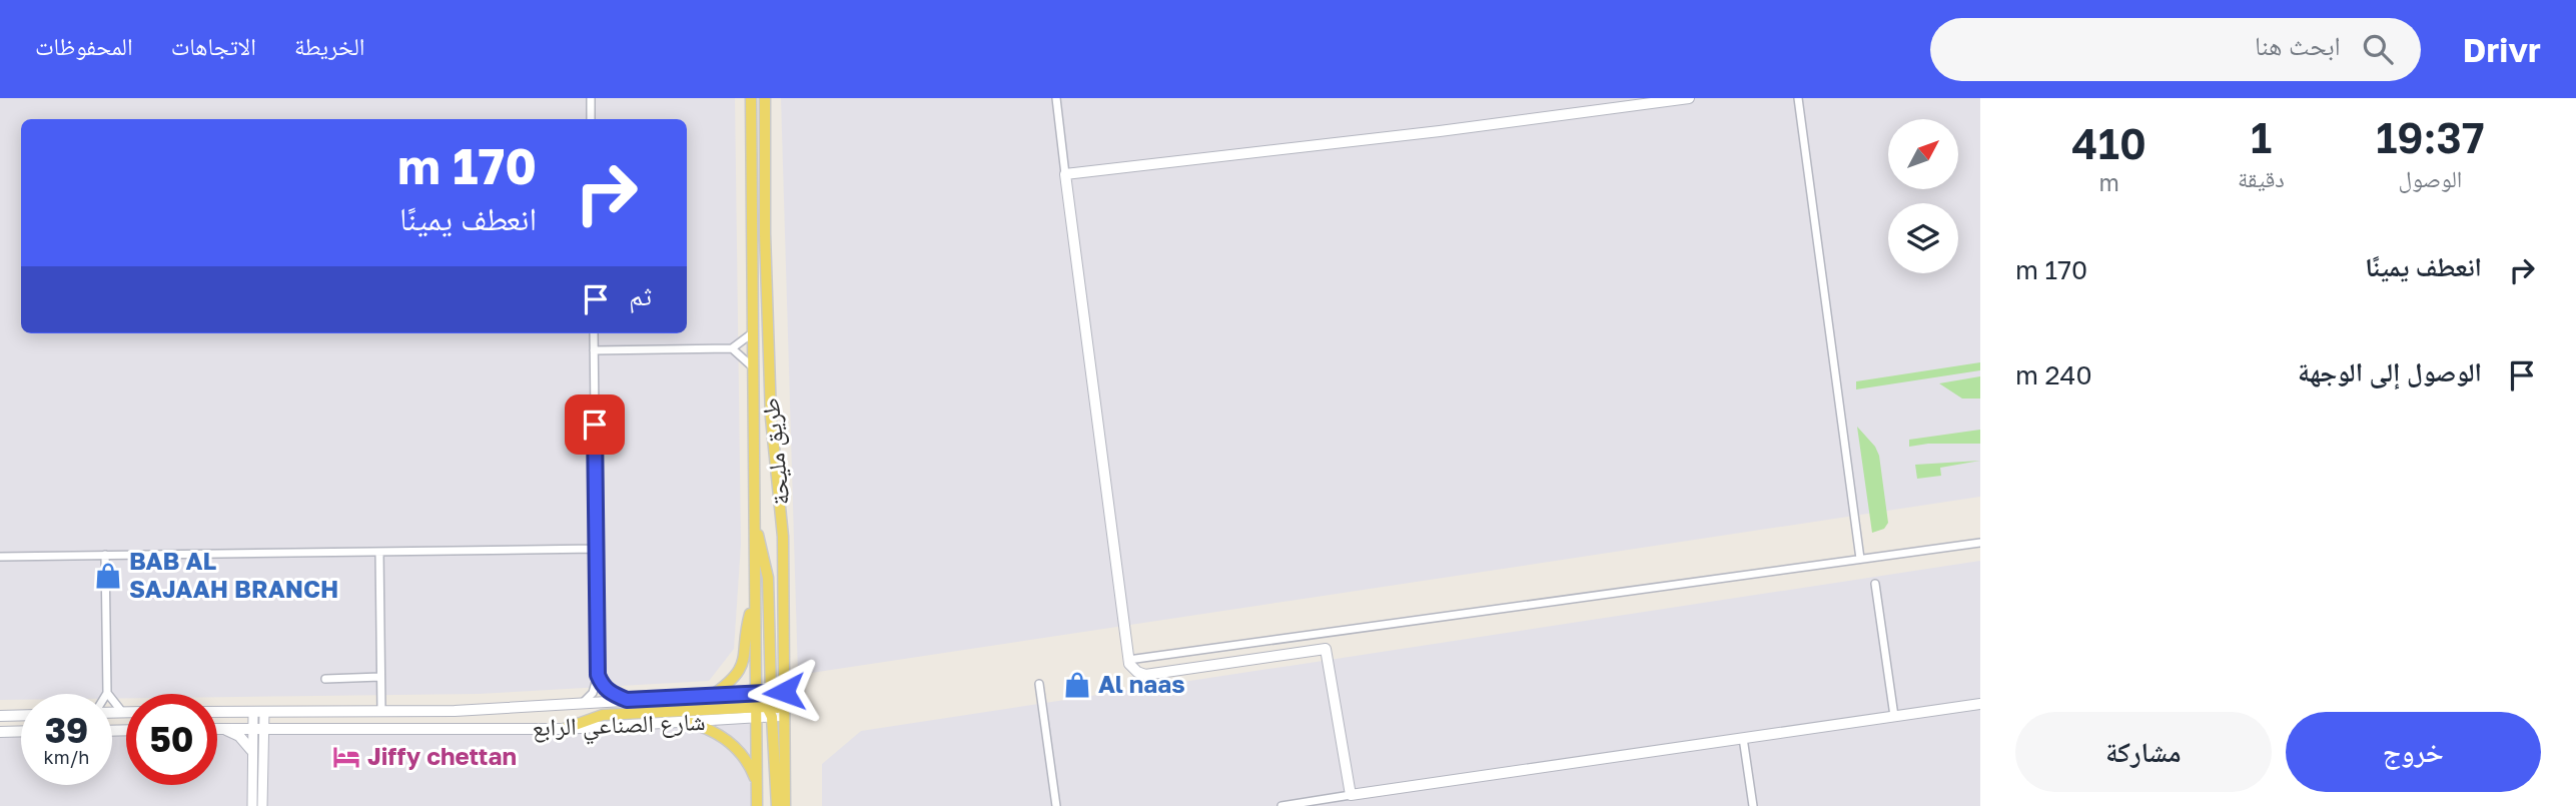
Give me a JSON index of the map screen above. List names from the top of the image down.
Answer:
{
  "streets": {
    "main road": ["طريق مليحة", "شارع الصناعي الرابع"]
  },
  "crossings": [
    ["طريق مليحة", "شارع الصناعي الرابع"]
  ],
  "places": {
    "shop": ["BAB AL SAJAAH BRANCH", "Al naas"],
    "hotel": ["Jiffy chettan"]
  },
  "north": "top right",
  "page": {
    "header": "Drivr",
    "search": "ابحث هنا",
    "nav": ["الخريطة", "الاتجاهات", "المحفوظات"],
    "eta": [
      "19:37",
      "الوصول",
      "1",
      "دقيقة",
      "410",
      "m"
    ],
    "turn": ["170 m", "انعطف يمينًا"],
    "list": [
      {
        "name": "انعطف يمينًا",
        "value": "170 m"
      },
      {
        "name": "الوصول إلى الوجهة",
        "value": "240 m"
      }
    ],
    "then": "ثم",
    "speed": "39 km/h",
    "limit": "50",
    "buttons": ["خروج", "مشاركة"]
  }
}
